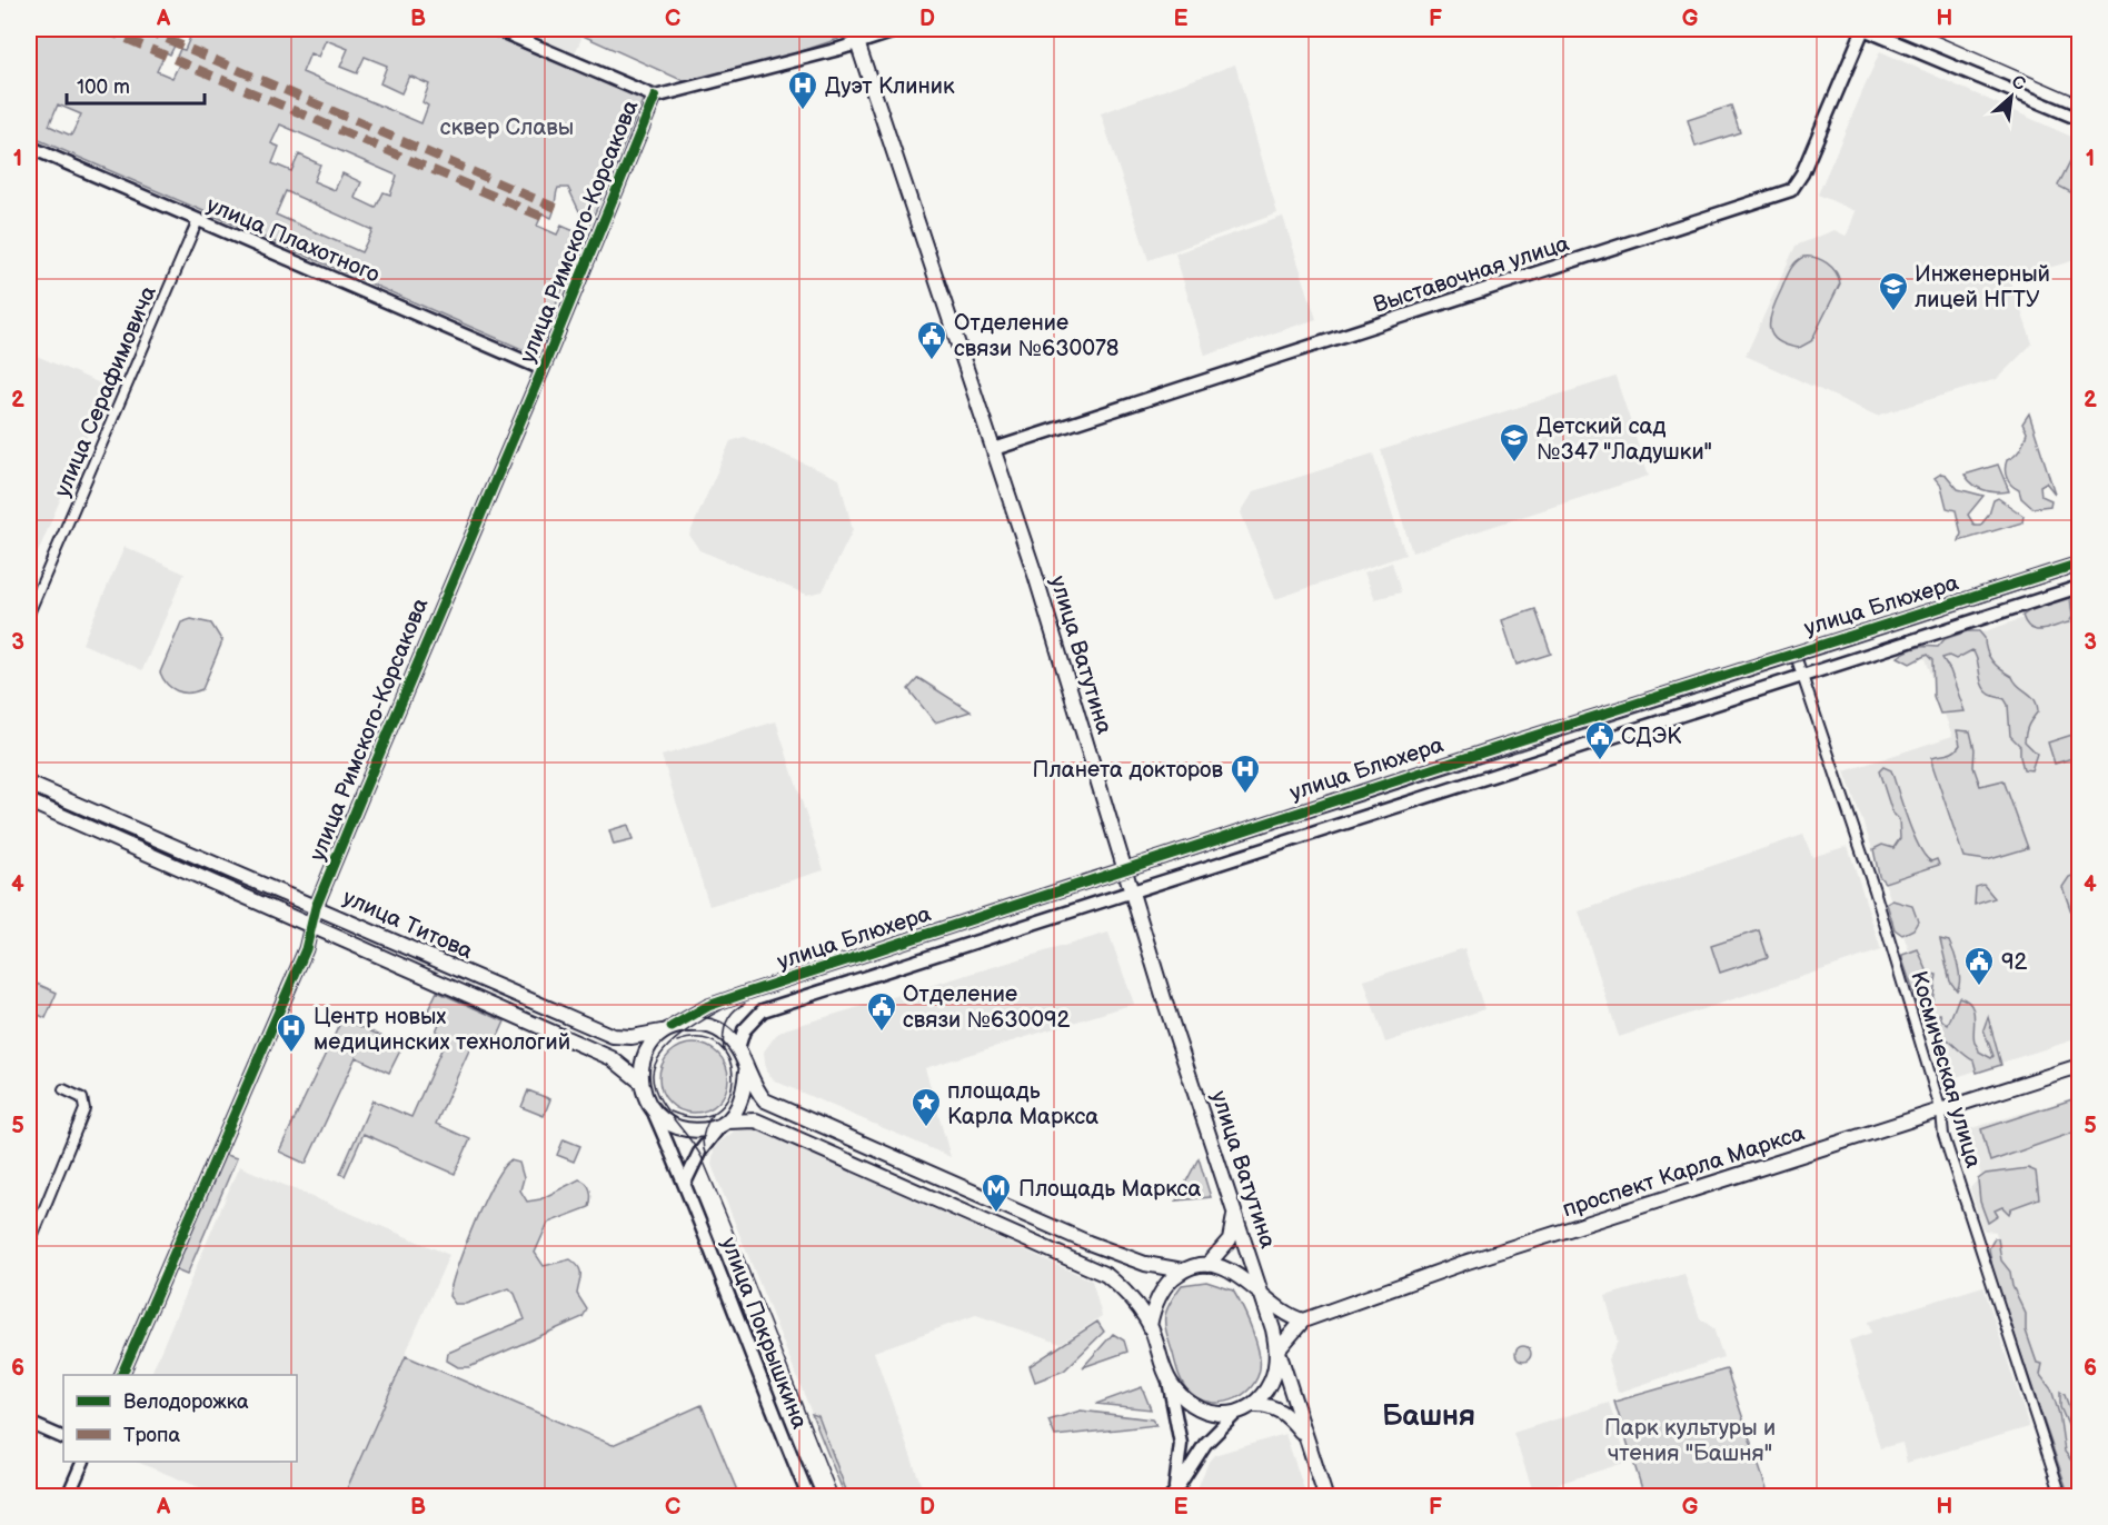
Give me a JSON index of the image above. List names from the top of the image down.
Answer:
{
  "streets": {
    "main road": ["улица Ватутина", "улица Титова", "проспект Карла Маркса"],
    "street": [
      "улица Римского-Корсакова",
      "улица Плахотного",
      "Выставочная улица",
      "улица Серафимовича",
      "улица Блюхера",
      "Космическая улица",
      "улица Покрышкина"
    ]
  },
  "crossings": [
    ["улица Римского-Корсакова", "улица Плахотного"],
    ["улица Римского-Корсакова", "улица Титова"],
    ["улица Плахотного", "улица Серафимовича"],
    ["Выставочная улица", "улица Ватутина"],
    ["улица Блюхера", "улица Ватутина"],
    ["улица Блюхера", "улица Титова"],
    ["улица Блюхера", "Космическая улица"],
    ["улица Блюхера", "улица Покрышкина"],
    ["улица Титова", "улица Покрышкина"],
    ["Космическая улица", "проспект Карла Маркса"]
  ],
  "districts": ["Башня"],
  "parks": ["сквер Славы", "Парк культуры и чтения \"Башня\""],
  "places": {
    "hospital": ["Дуэт Клиник", "Планета докторов", "Центр новых медицинских технологий"],
    "school or university": ["Инженерный лицей НГТУ", "Детский сад №347 \"Ладушки\""],
    "public building": [
      "Отделение связи №630078",
      "СДЭК",
      "92",
      "Отделение связи №630092"
    ],
    "place": ["площадь Карла Маркса"],
    "metro station": ["Площадь Маркса"]
  },
  "legend": ["Велодорожка", "Тропа"],
  "scale_bar": "100 m",
  "north": "top right",
  "grid": {
    "columns": [
      "A",
      "B",
      "C",
      "D",
      "E",
      "F",
      "G",
      "H"
    ],
    "rows": [
      "1",
      "2",
      "3",
      "4",
      "5",
      "6"
    ]
  }
}
